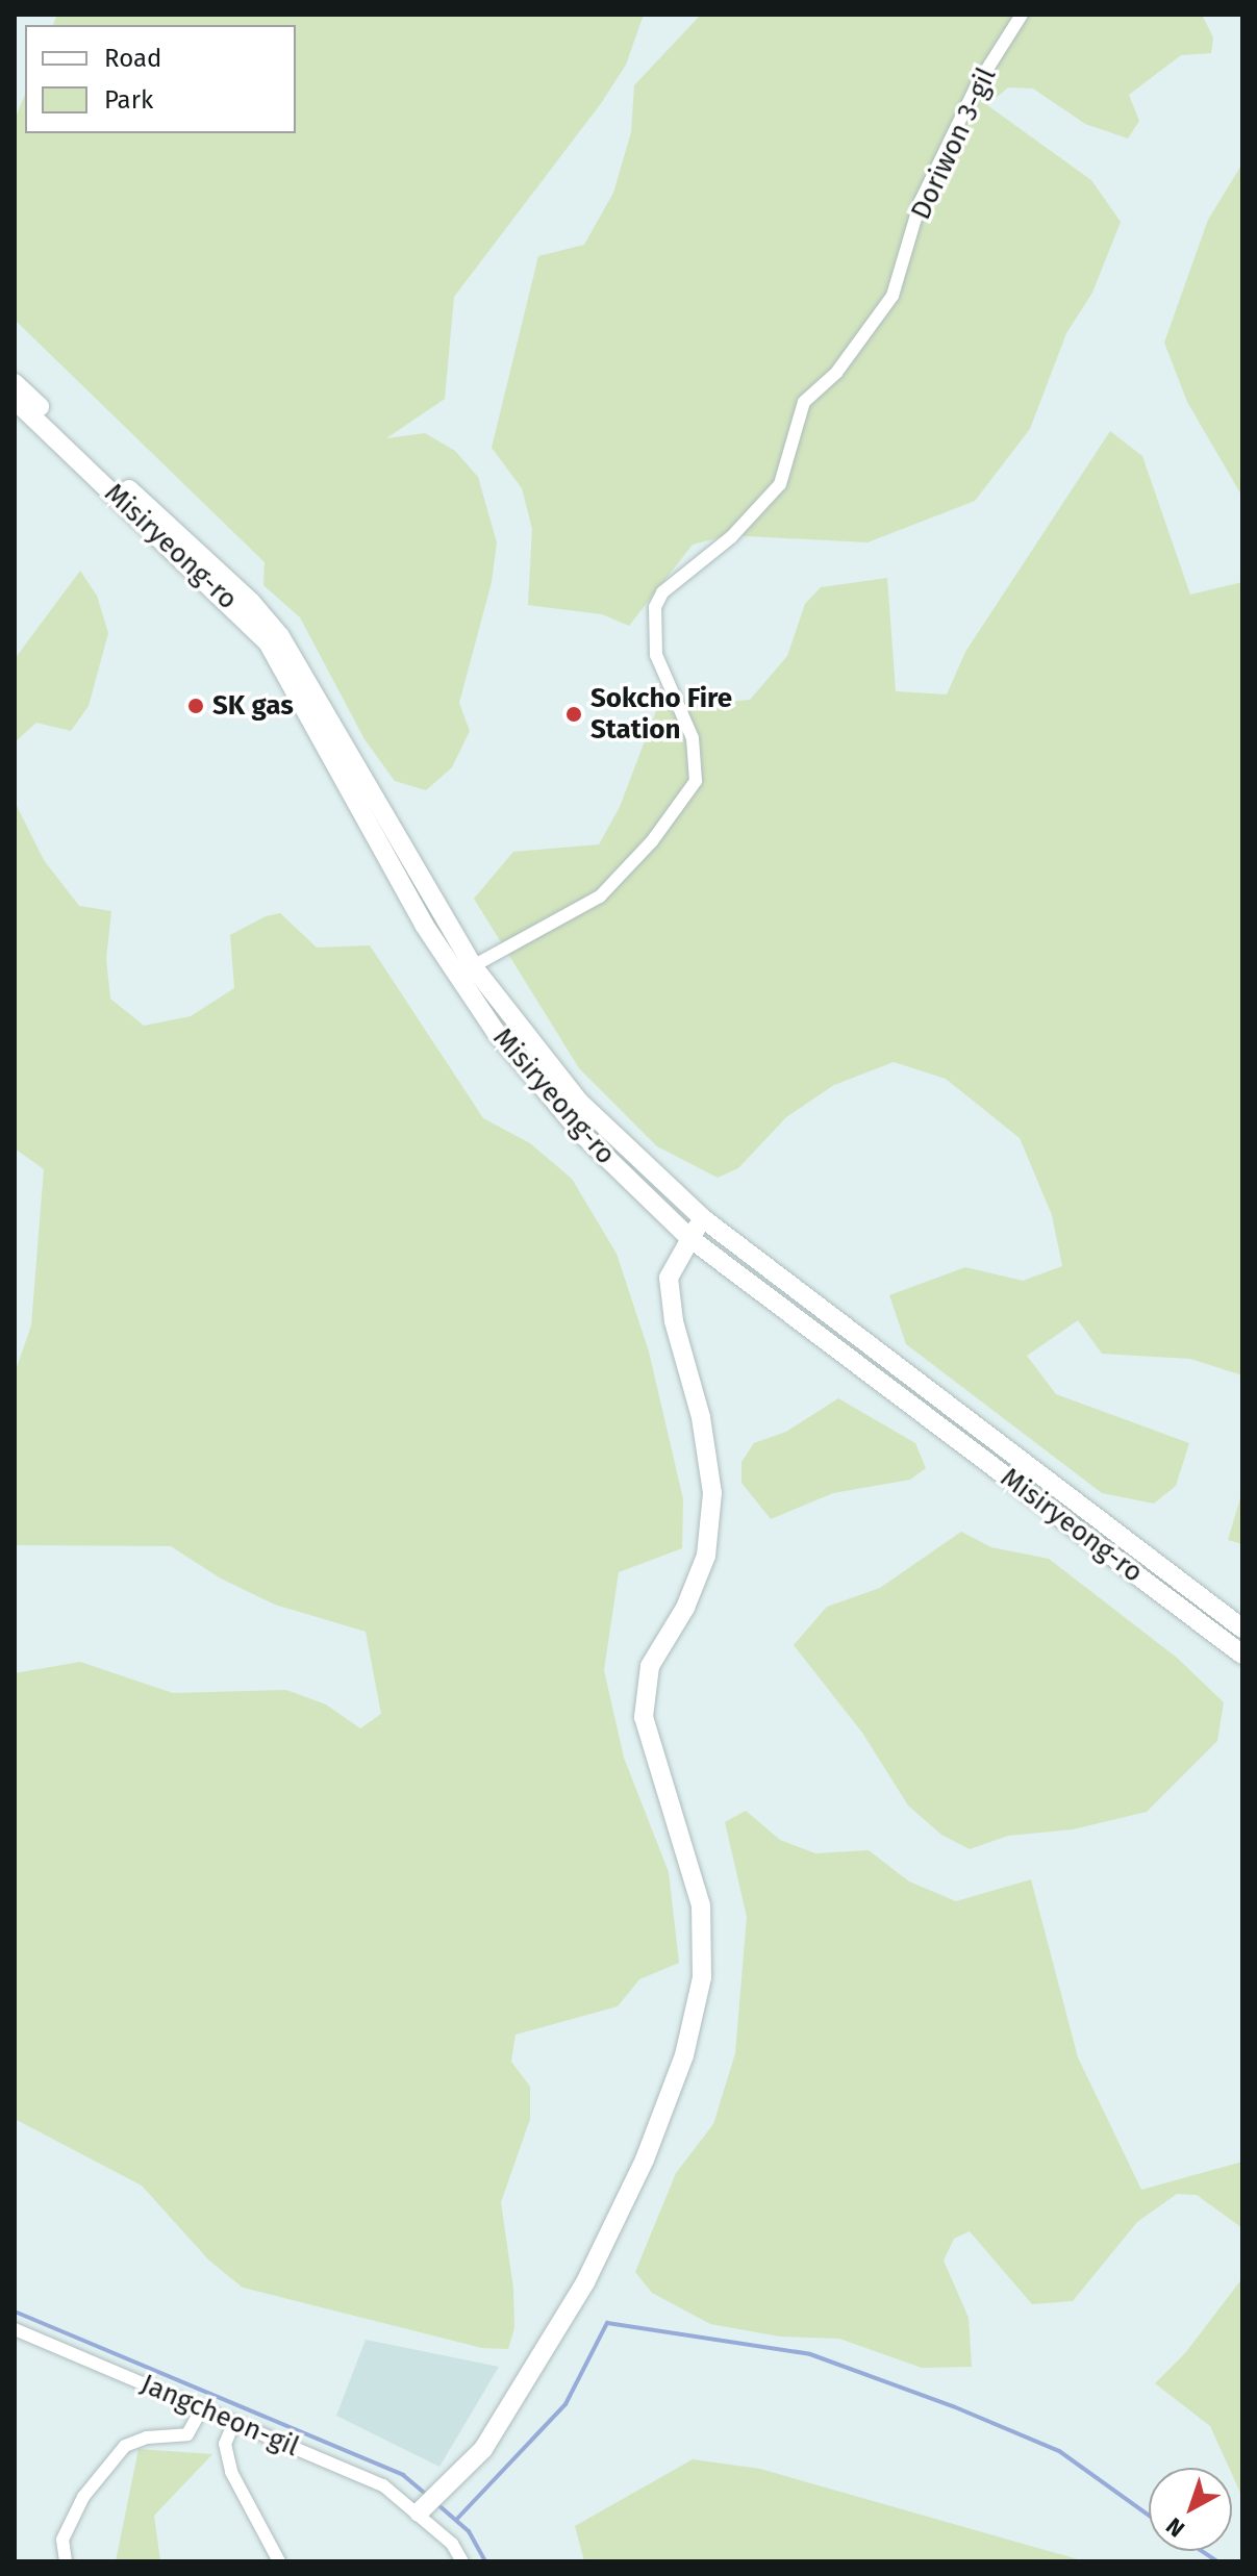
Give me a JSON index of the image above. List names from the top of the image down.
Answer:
{
  "streets": {
    "main road": ["Misiryeong-ro"],
    "street": ["Doriwon 3-gil", "Jangcheon-gil"]
  },
  "crossings": [
    ["Doriwon 3-gil", "Misiryeong-ro"]
  ],
  "places": ["SK gas", "Sokcho Fire Station"],
  "legend": ["Road", "Park"],
  "north": "bottom left"
}
